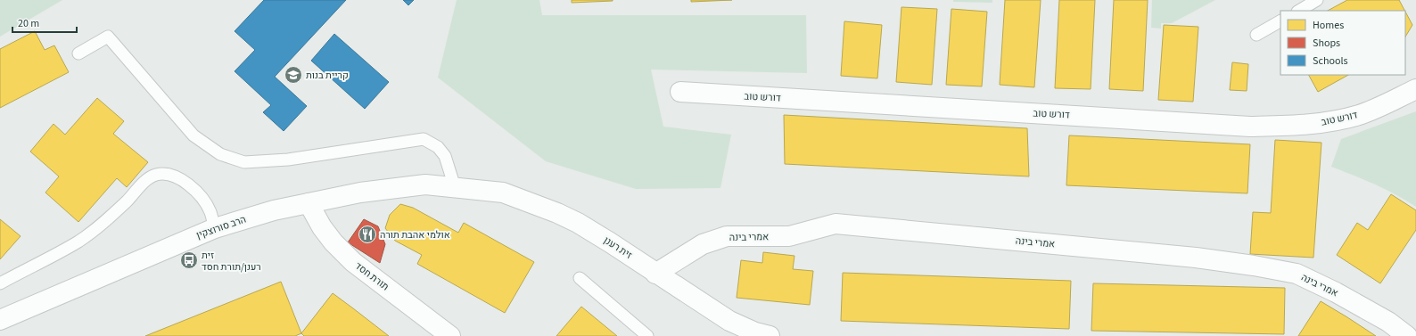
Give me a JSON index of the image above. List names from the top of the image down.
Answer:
{
  "streets": {
    "street": [
      "דורש טוב",
      "הרב סורוצקין",
      "אמרי בינה",
      "זית רענן",
      "תורת חסד"
    ]
  },
  "crossings": [
    ["הרב סורוצקין", "זית רענן"],
    ["הרב סורוצקין", "תורת חסד"],
    ["אמרי בינה", "זית רענן"]
  ],
  "places": {
    "school or university": ["קריית בנות"],
    "restaurant": ["אולמי אהבת תורה"],
    "bus stop": ["זית רענן/תורת חסד"]
  },
  "legend": ["Homes", "Shops", "Schools"],
  "scale_bar": "20 m"
}
